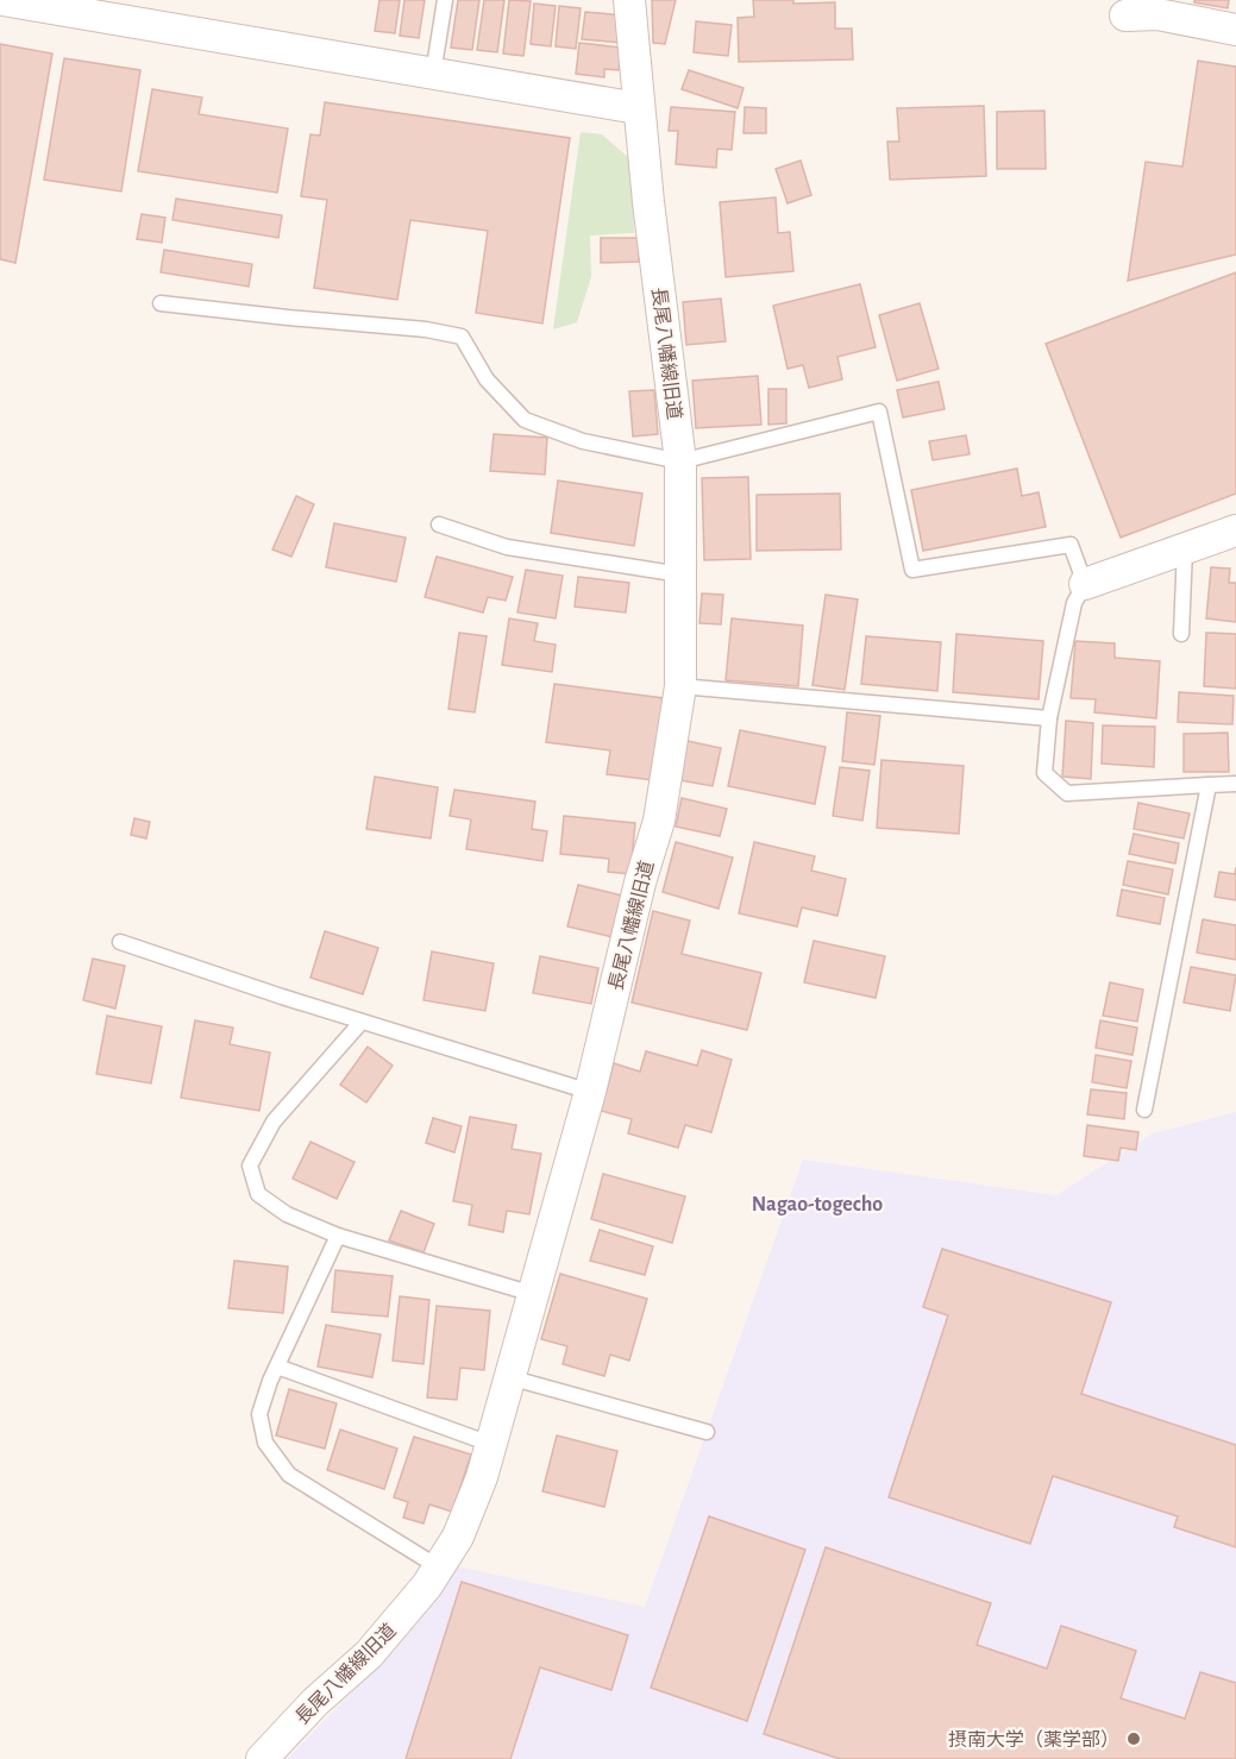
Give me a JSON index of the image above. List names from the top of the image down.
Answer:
{
  "streets": {
    "street": ["長尾八幡線旧道"]
  },
  "districts": ["Nagao-togecho"],
  "places": ["摂南大学（薬学部）"]
}
